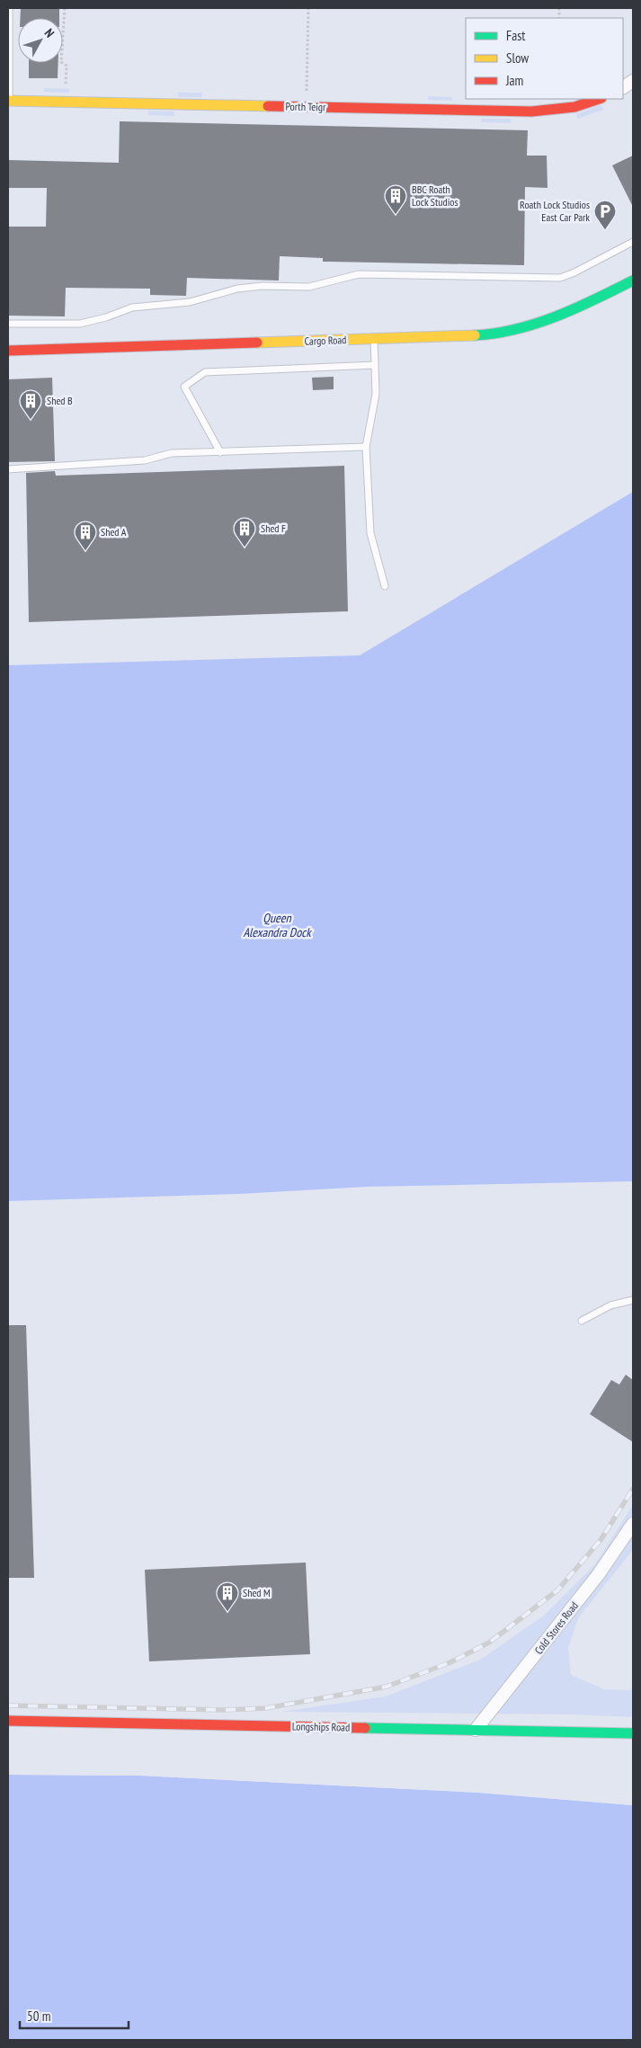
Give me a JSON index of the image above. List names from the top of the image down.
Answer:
{
  "streets": {
    "street": [
      "Porth Teigr",
      "Cargo Road",
      "Cold Stores Road",
      "Longships Road"
    ]
  },
  "crossings": [
    ["Cold Stores Road", "Longships Road"]
  ],
  "water": ["Queen Alexandra Dock"],
  "places": {
    "building": [
      "BBC Roath Lock Studios",
      "Shed B",
      "Shed F",
      "Shed A",
      "Shed M"
    ],
    "parking": ["Roath Lock Studios East Car Park"]
  },
  "legend": ["Fast", "Slow", "Jam"],
  "scale_bar": "50 m",
  "north": "top right"
}
